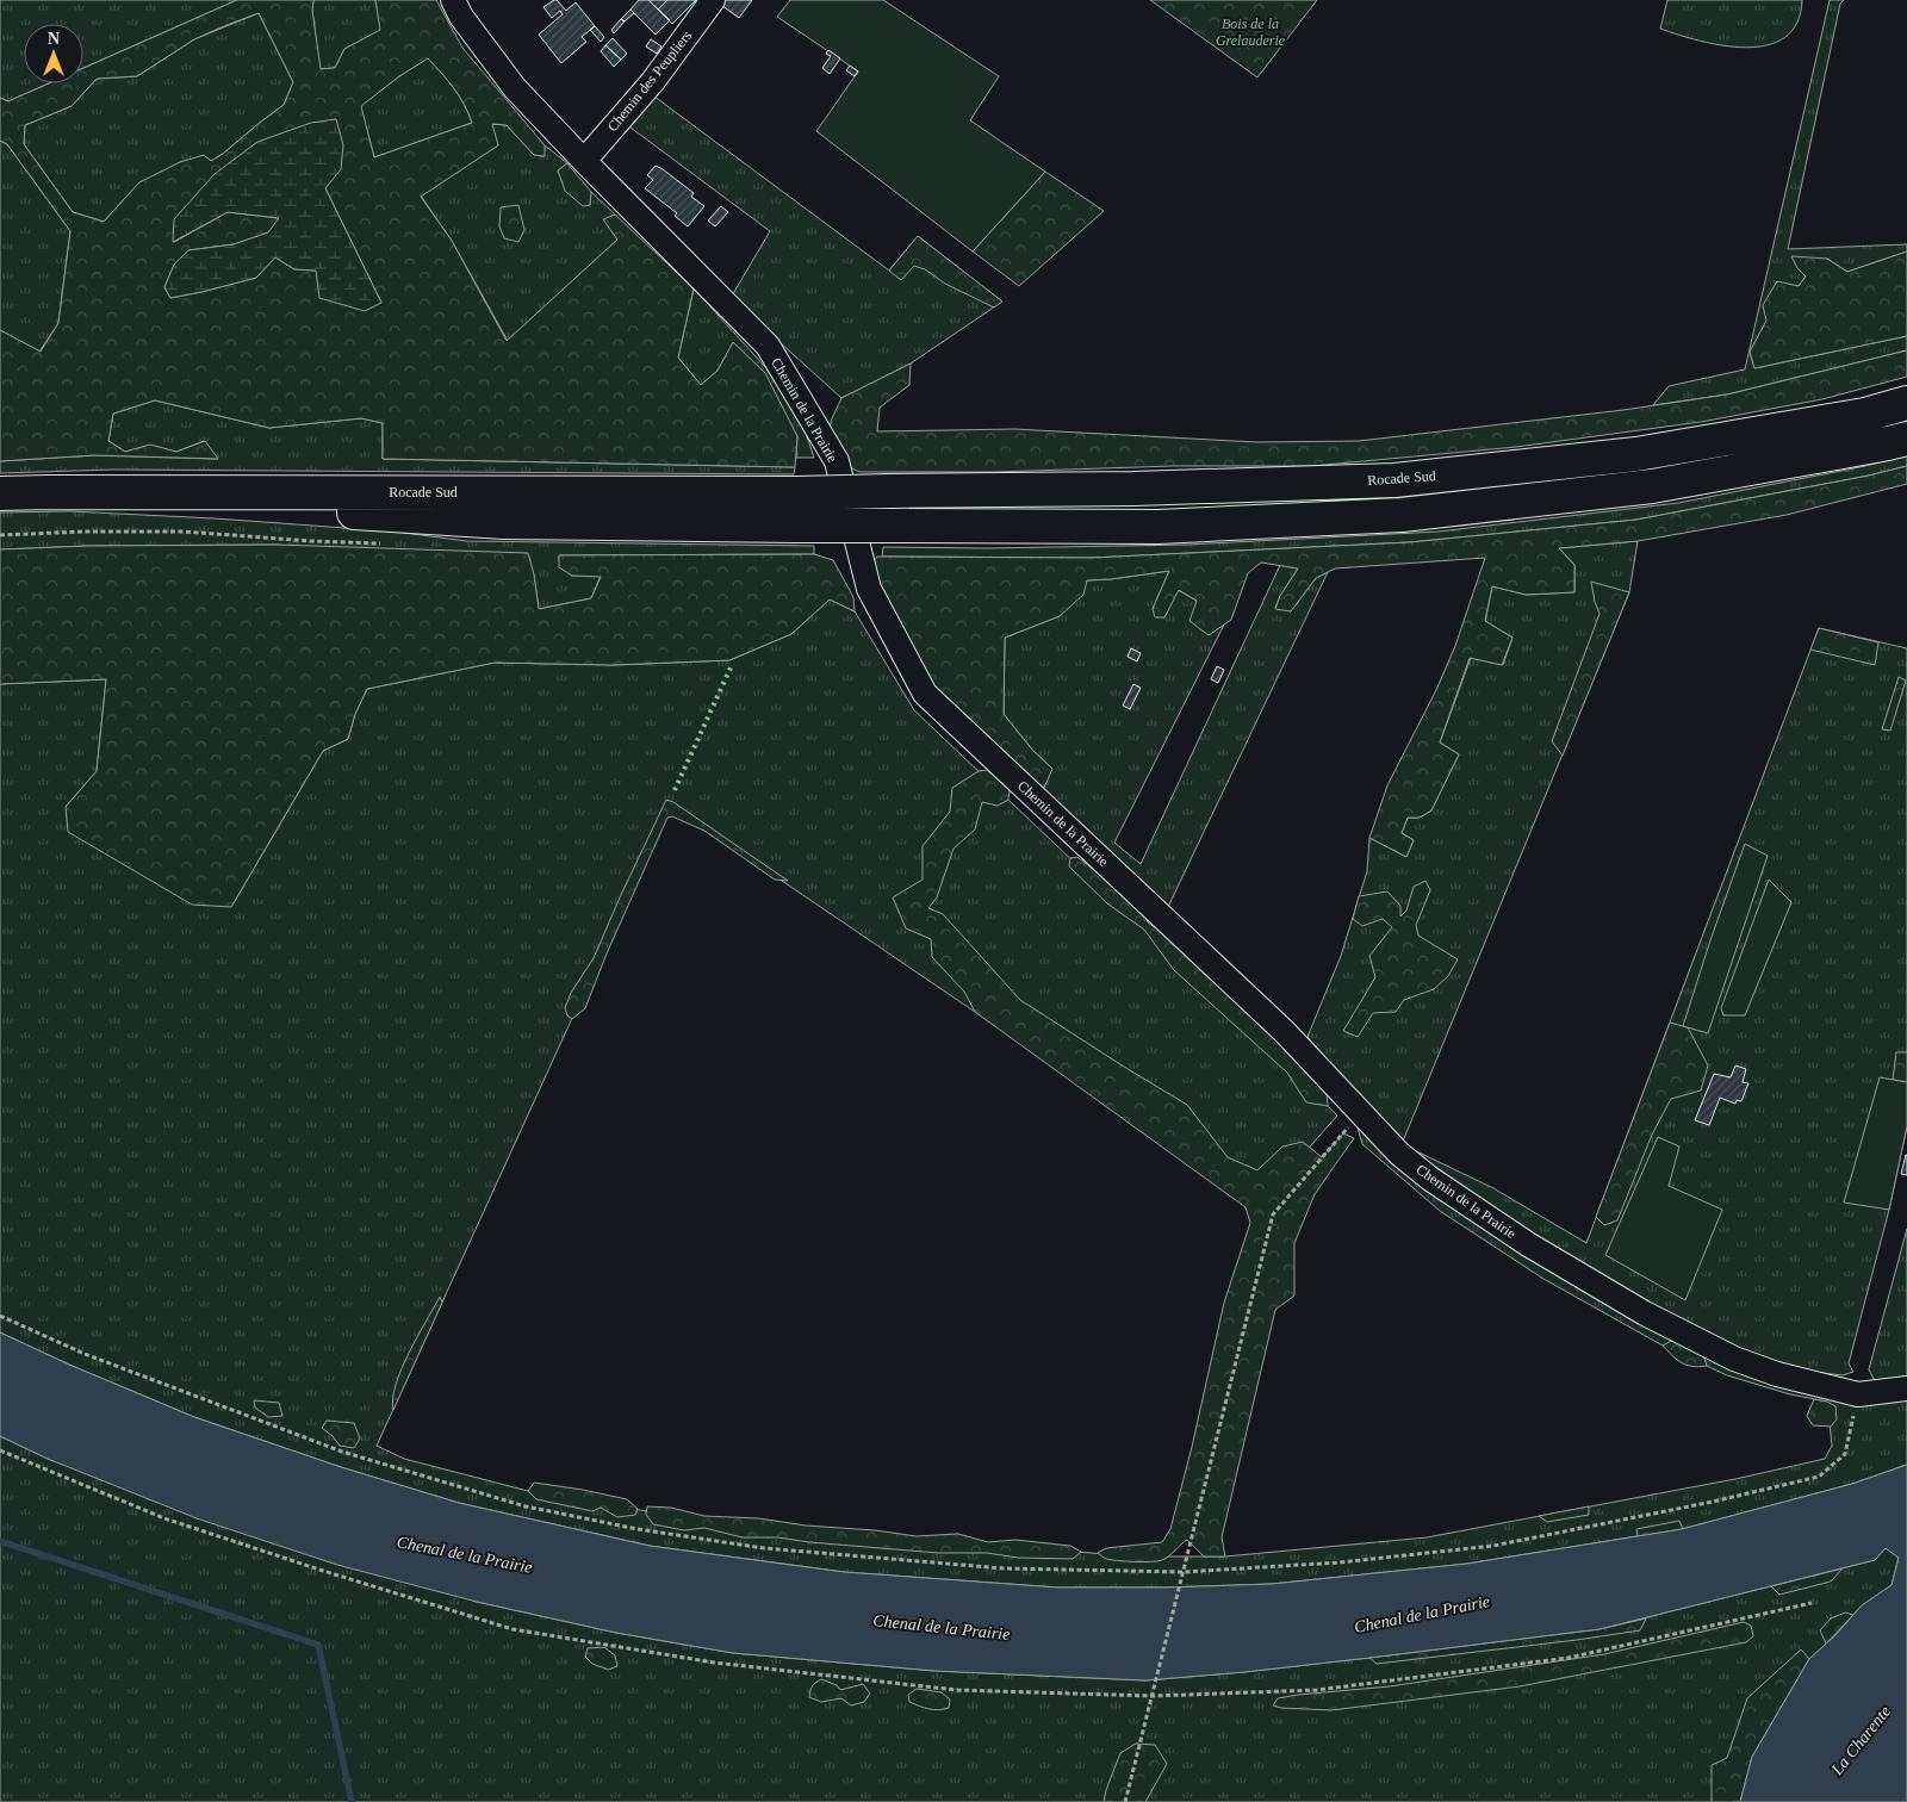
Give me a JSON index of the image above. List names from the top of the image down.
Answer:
{
  "streets": {
    "highway": ["Rocade Sud"],
    "street": ["Chemin des Peupliers", "Chemin de la Prairie"]
  },
  "crossings": [
    ["Chemin des Peupliers", "Chemin de la Prairie"]
  ],
  "water": ["Chenal de la Prairie", "La Charente"],
  "parks": ["Bois de la Grelauderie"],
  "north": "top"
}
